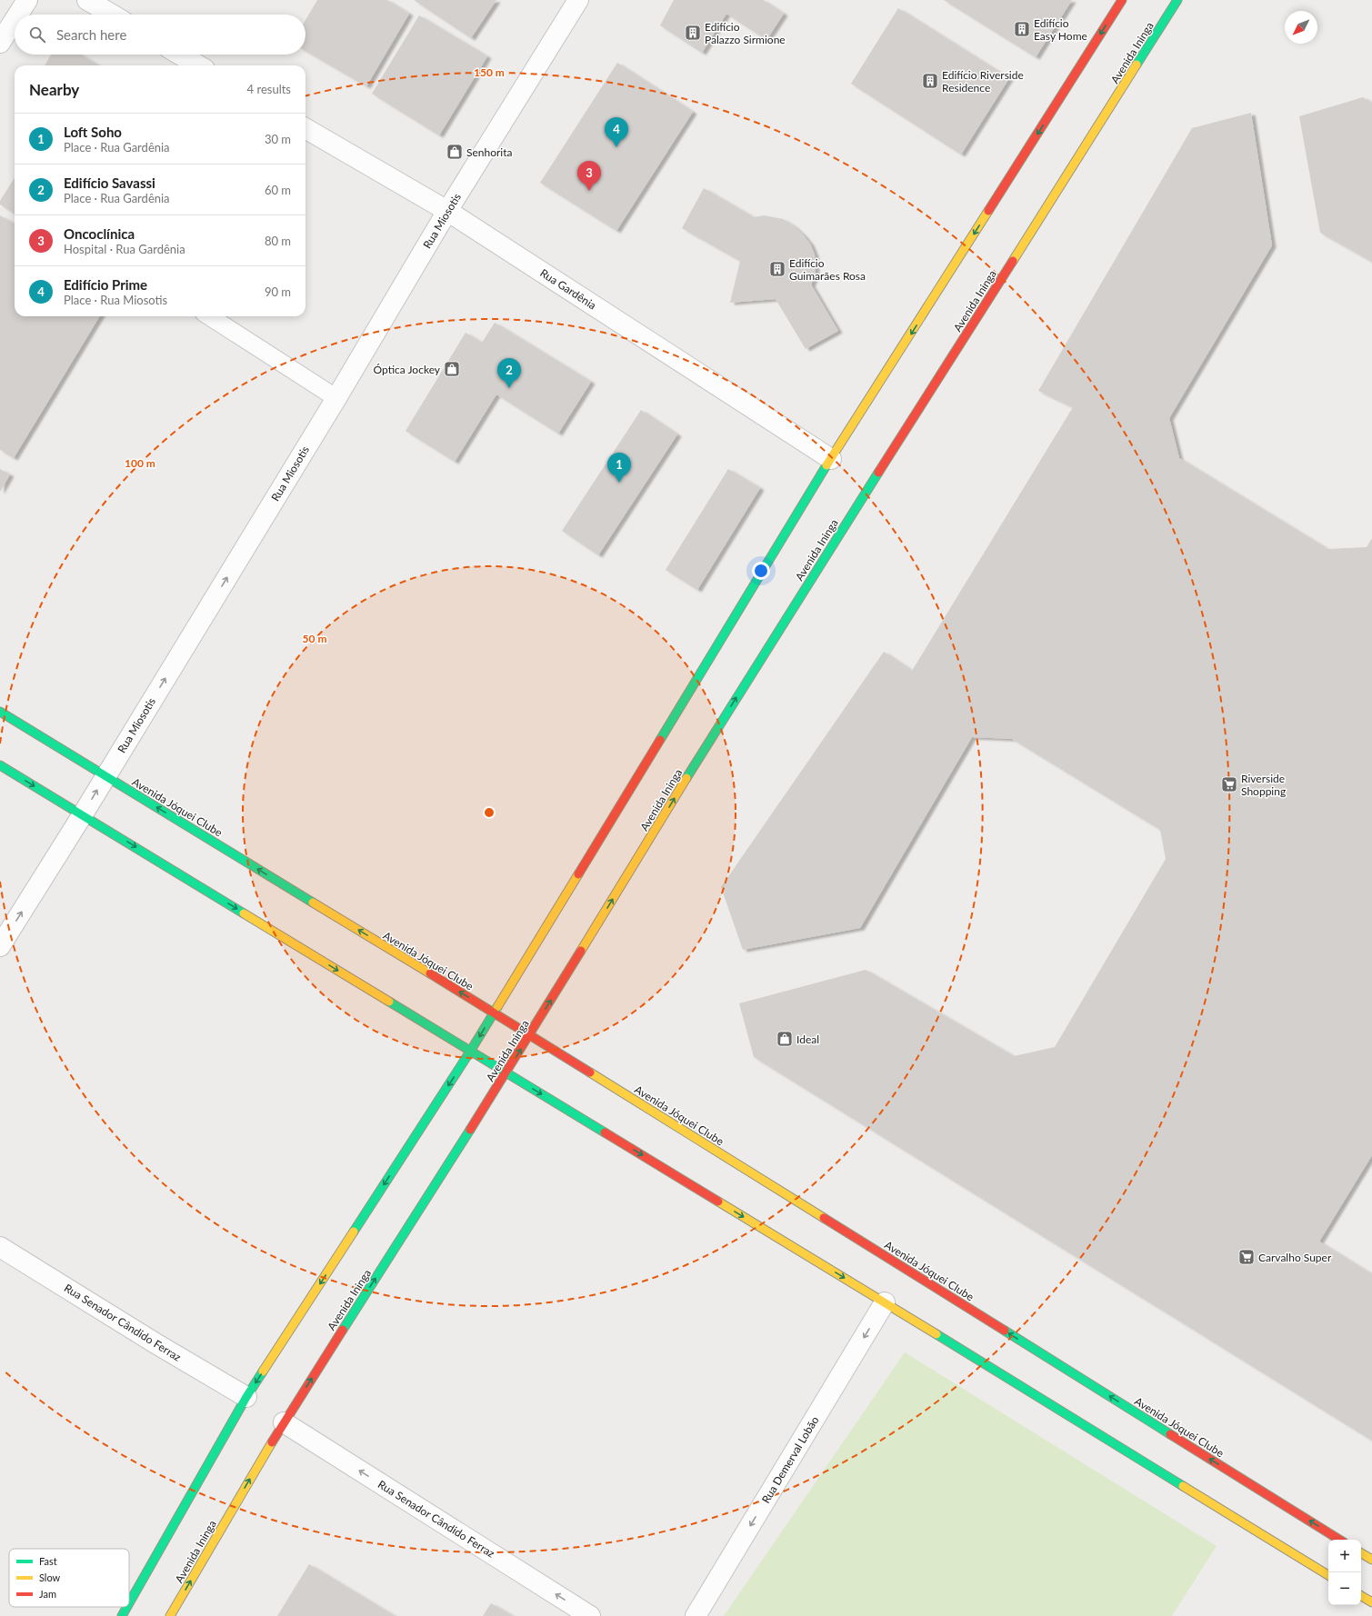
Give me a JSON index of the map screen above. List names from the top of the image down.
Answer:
{
  "streets": {
    "main road": ["Avenida Ininga", "Avenida Jóquei Clube"],
    "street": [
      "Rua Miosotis",
      "Rua Gardênia",
      "Rua Senador Cândido Ferraz",
      "Rua Demerval Lobão"
    ]
  },
  "crossings": [
    ["Avenida Ininga", "Avenida Jóquei Clube"],
    ["Avenida Ininga", "Rua Senador Cândido Ferraz"],
    ["Rua Miosotis", "Rua Gardênia"],
    ["Rua Miosotis", "Avenida Jóquei Clube"]
  ],
  "one_way": ["Rua Miosotis", "Rua Senador Cândido Ferraz", "Rua Demerval Lobão"],
  "places": {
    "building": [
      "Edifício Easy Home",
      "Edifício Palazzo Sirmione",
      "Edifício Riverside Residence",
      "Edifício Guimarães Rosa"
    ],
    "shop": ["Senhorita", "Óptica Jockey", "Ideal"],
    "supermarket": ["Riverside Shopping", "Carvalho Super"]
  },
  "legend": ["Fast", "Slow", "Jam"],
  "north": "bottom left",
  "page": {
    "search": "Search here",
    "heading": ["Nearby", "4 results"],
    "list": [
      {
        "mark": "1",
        "name": "Loft Soho",
        "note": "Place · Rua Gardênia",
        "value": "30 m"
      },
      {
        "mark": "2",
        "name": "Edifício Savassi",
        "note": "Place · Rua Gardênia",
        "value": "60 m"
      },
      {
        "mark": "3",
        "name": "Oncoclínica",
        "note": "Hospital · Rua Gardênia",
        "value": "80 m"
      },
      {
        "mark": "4",
        "name": "Edifício Prime",
        "note": "Place · Rua Miosotis",
        "value": "90 m"
      }
    ],
    "pins": [
      "4",
      "3",
      "2",
      "1"
    ],
    "map_buttons": ["+", "−"]
  },
  "rings": ["150 m", "100 m", "50 m"]
}
